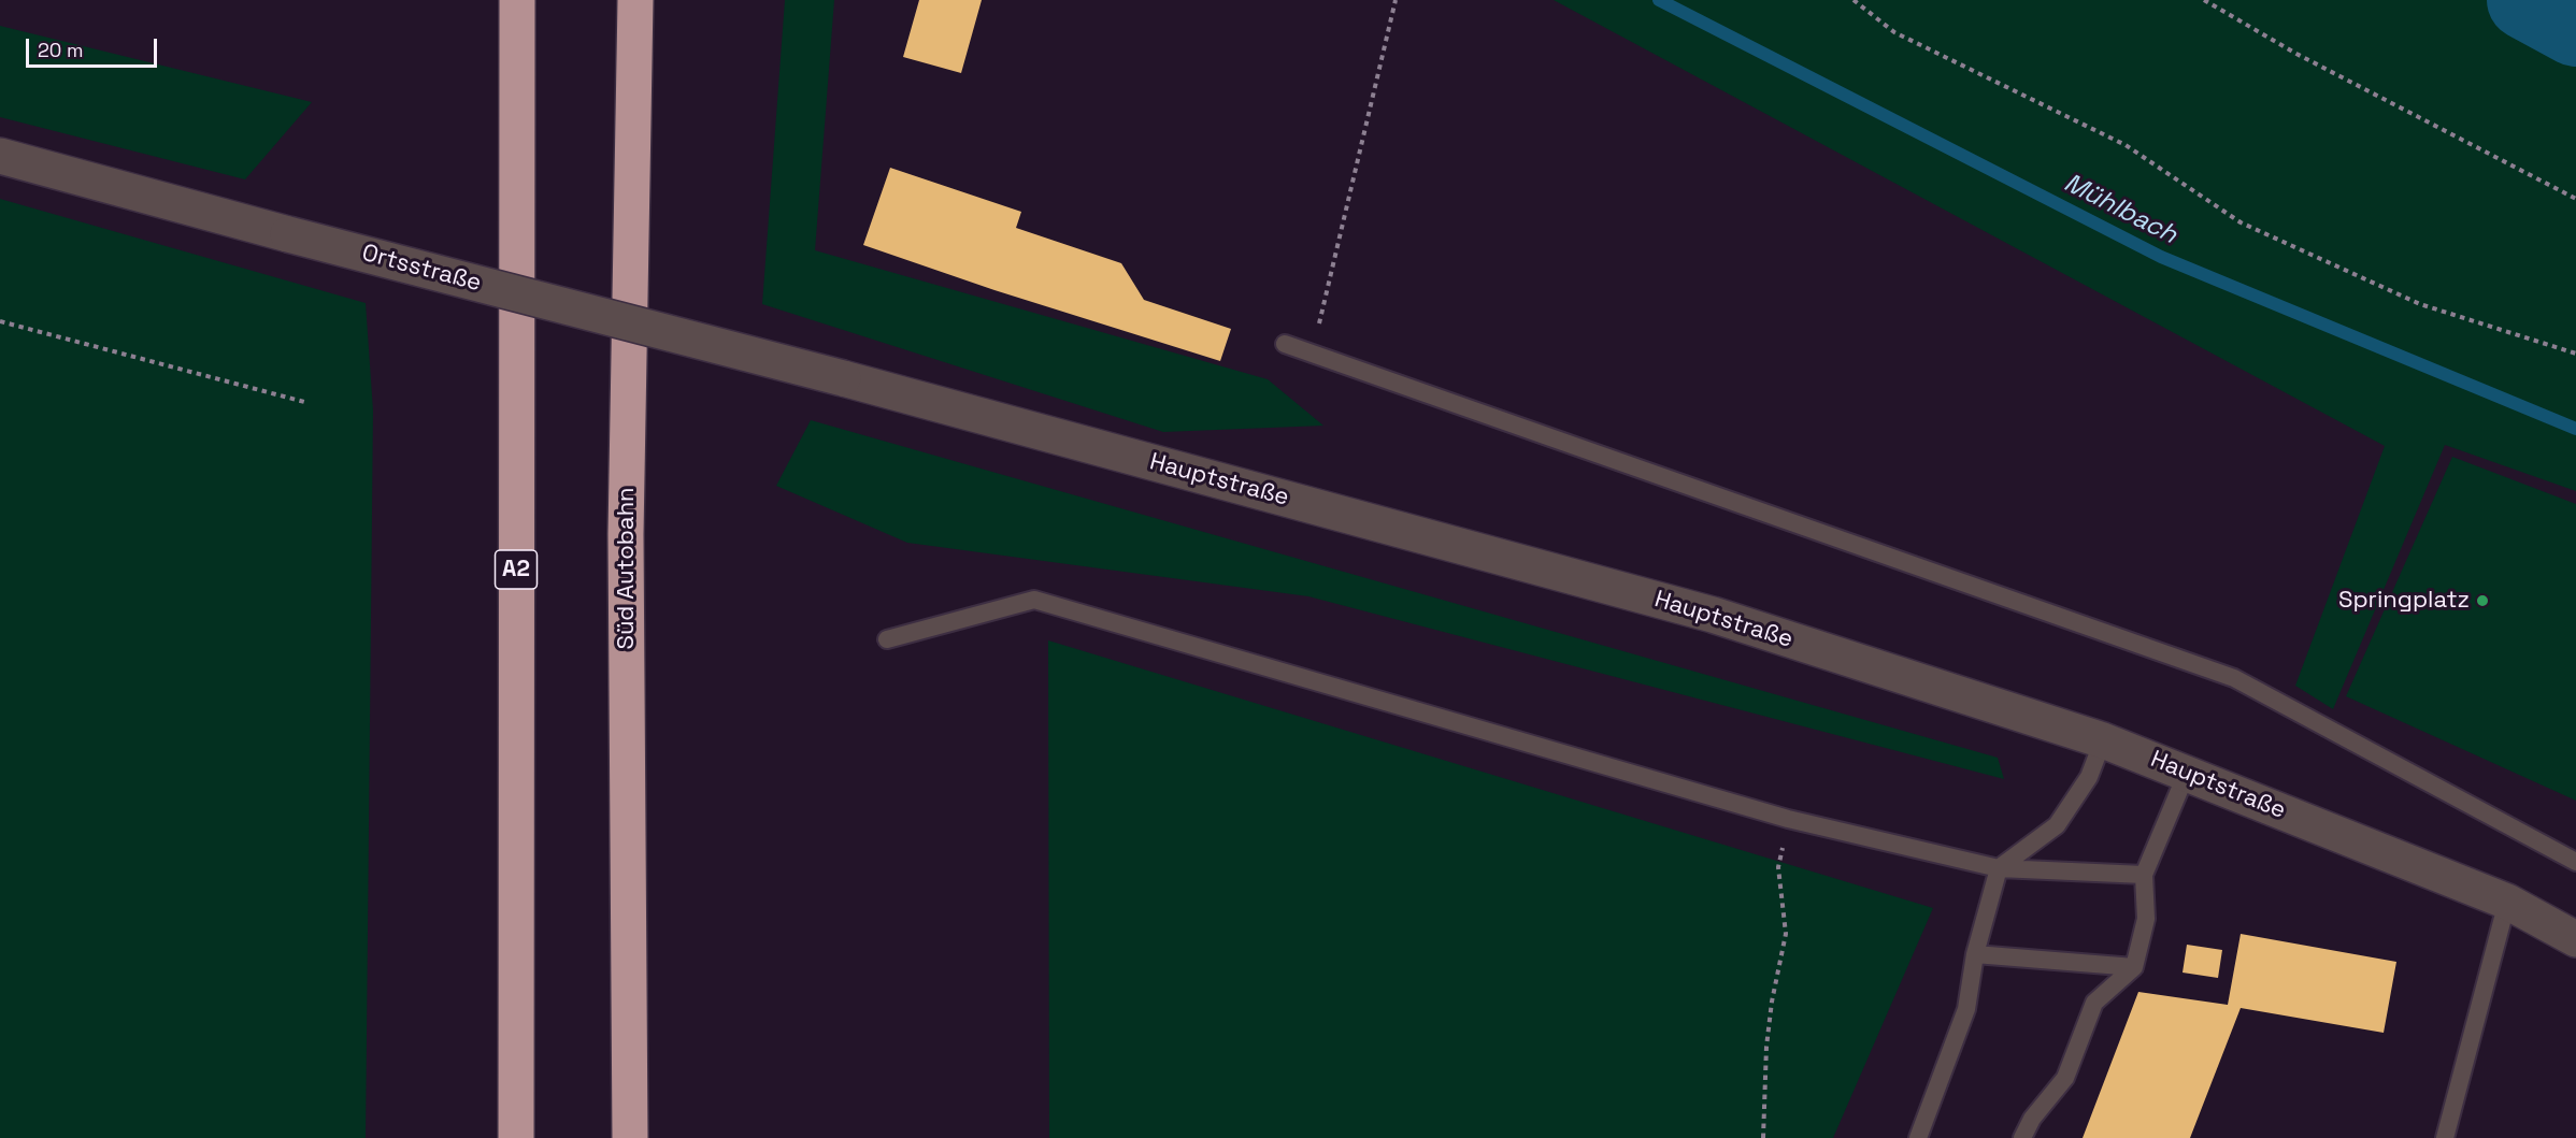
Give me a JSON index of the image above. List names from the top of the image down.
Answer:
{
  "streets": {
    "highway": ["Süd Autobahn", "A2"],
    "street": ["Ortsstraße", "Hauptstraße"]
  },
  "crossings": [
    ["Ortsstraße", "Hauptstraße"]
  ],
  "water": ["Mühlbach"],
  "places": ["Springplatz"],
  "scale_bar": "20 m"
}
